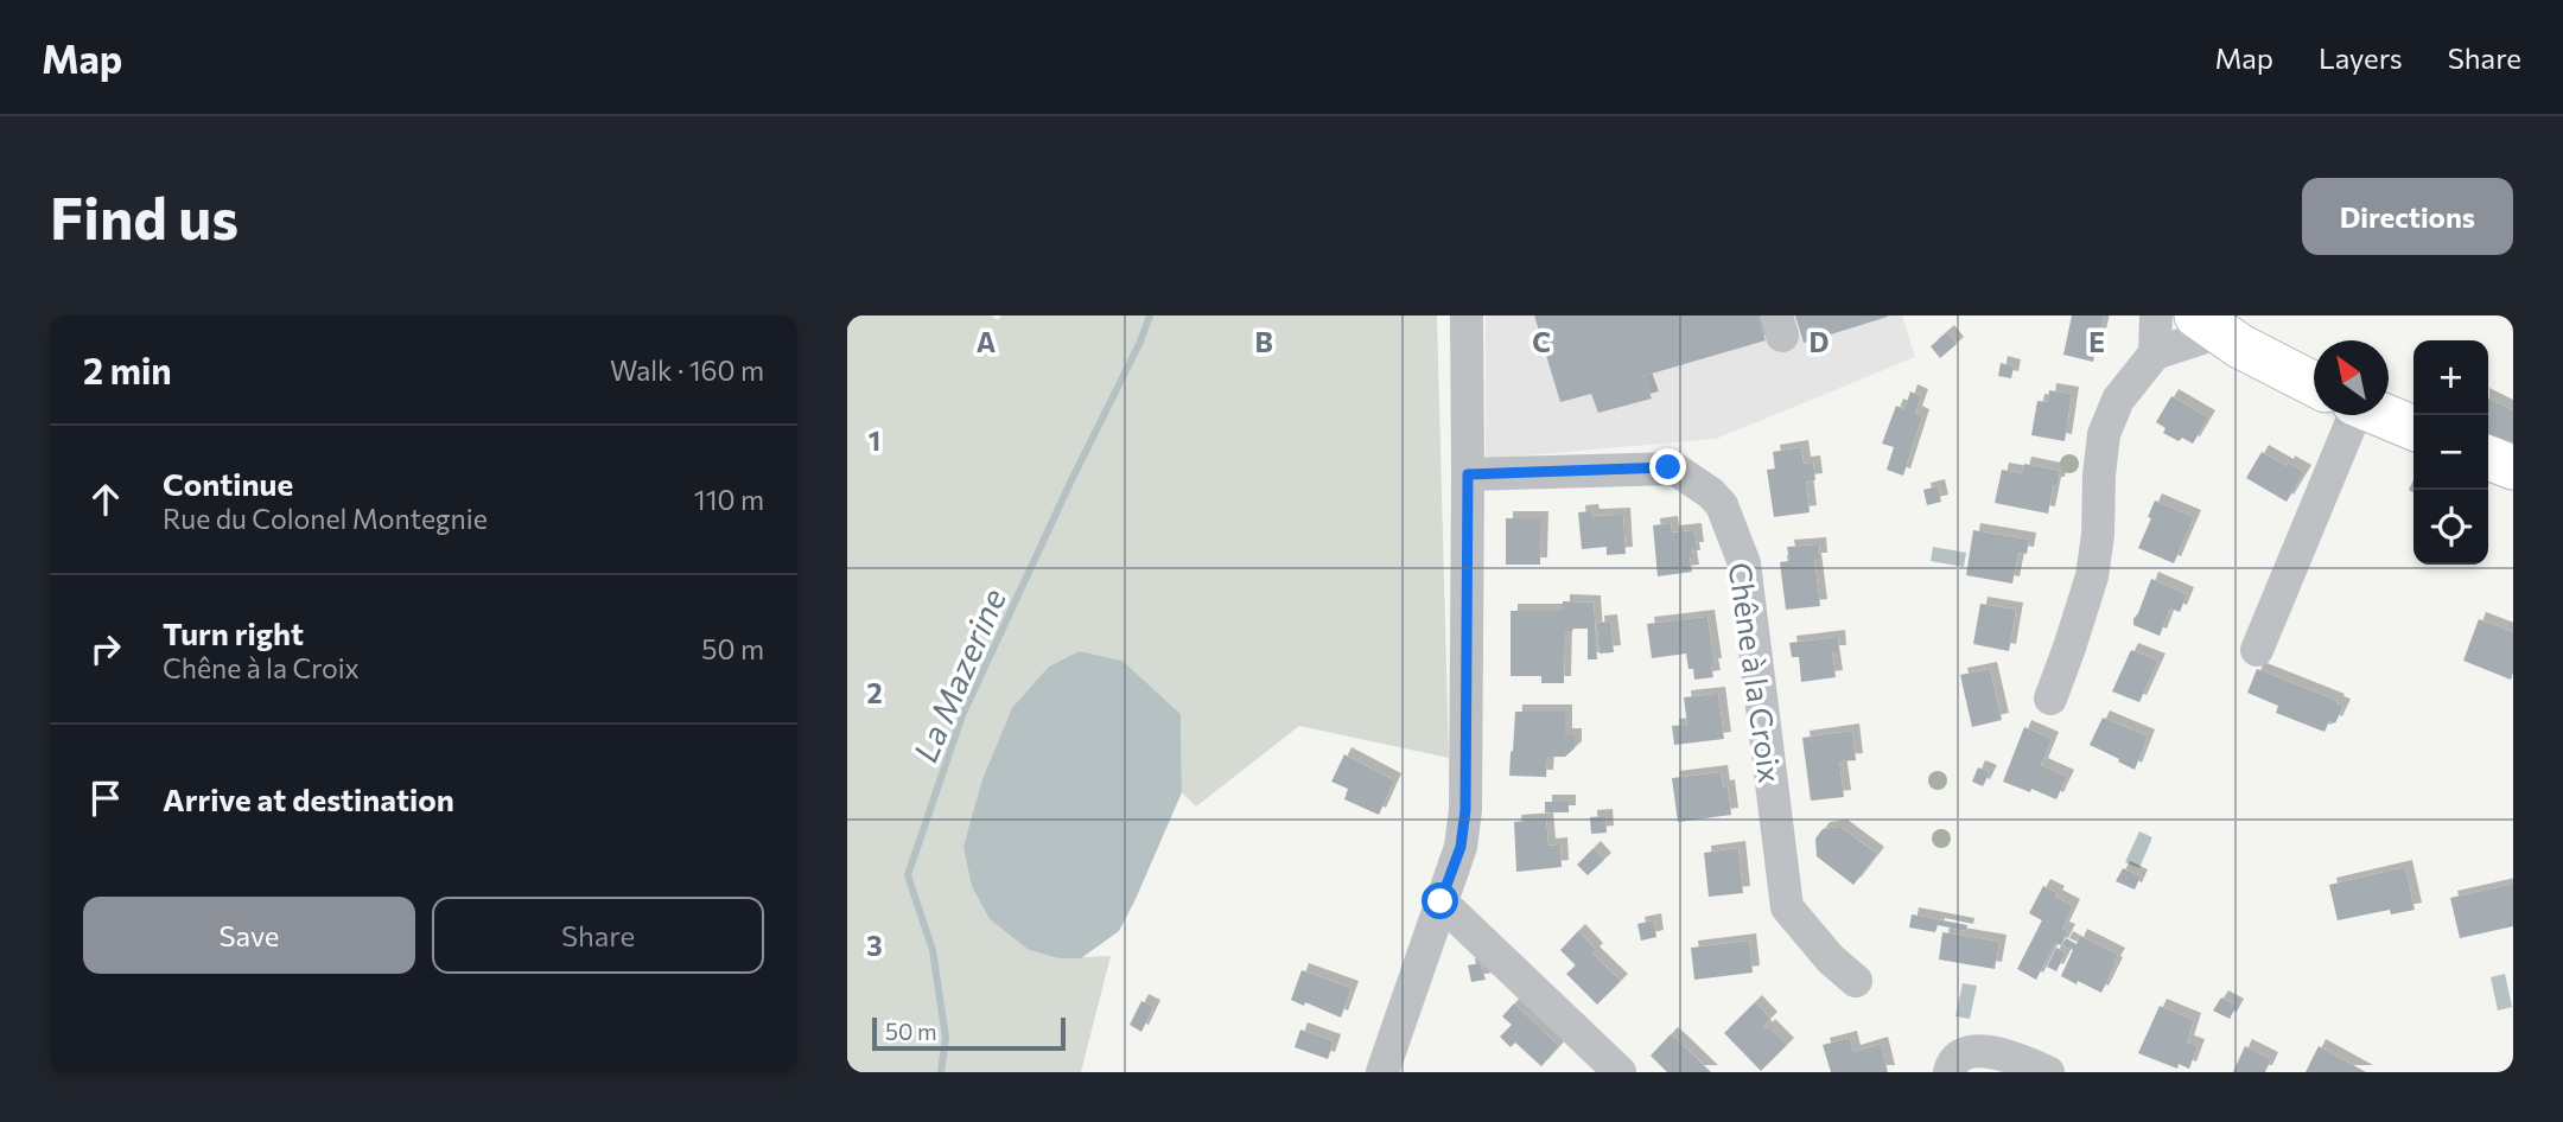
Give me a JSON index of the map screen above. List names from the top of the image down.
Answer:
{
  "streets": {
    "street": ["Chêne à la Croix"]
  },
  "water": ["La Mazerine"],
  "scale_bar": "50 m",
  "north": "top left",
  "page": {
    "header": "Map",
    "nav": ["Map", "Layers", "Share"],
    "buttons": [
      "Directions",
      ["Save", "Share"]
    ],
    "title": "Find us",
    "heading": ["2 min", "Walk · 160 m"],
    "map_buttons": ["+", "−"],
    "list": [
      ["Continue", "Rue du Colonel Montegnie", "110 m"],
      ["Turn right", "Chêne à la Croix", "50 m"],
      "Arrive at destination"
    ],
    "scale": "50 m"
  },
  "grid": {
    "columns": [
      "A",
      "B",
      "C",
      "D",
      "E"
    ],
    "rows": ["1", "2", "3"]
  }
}
